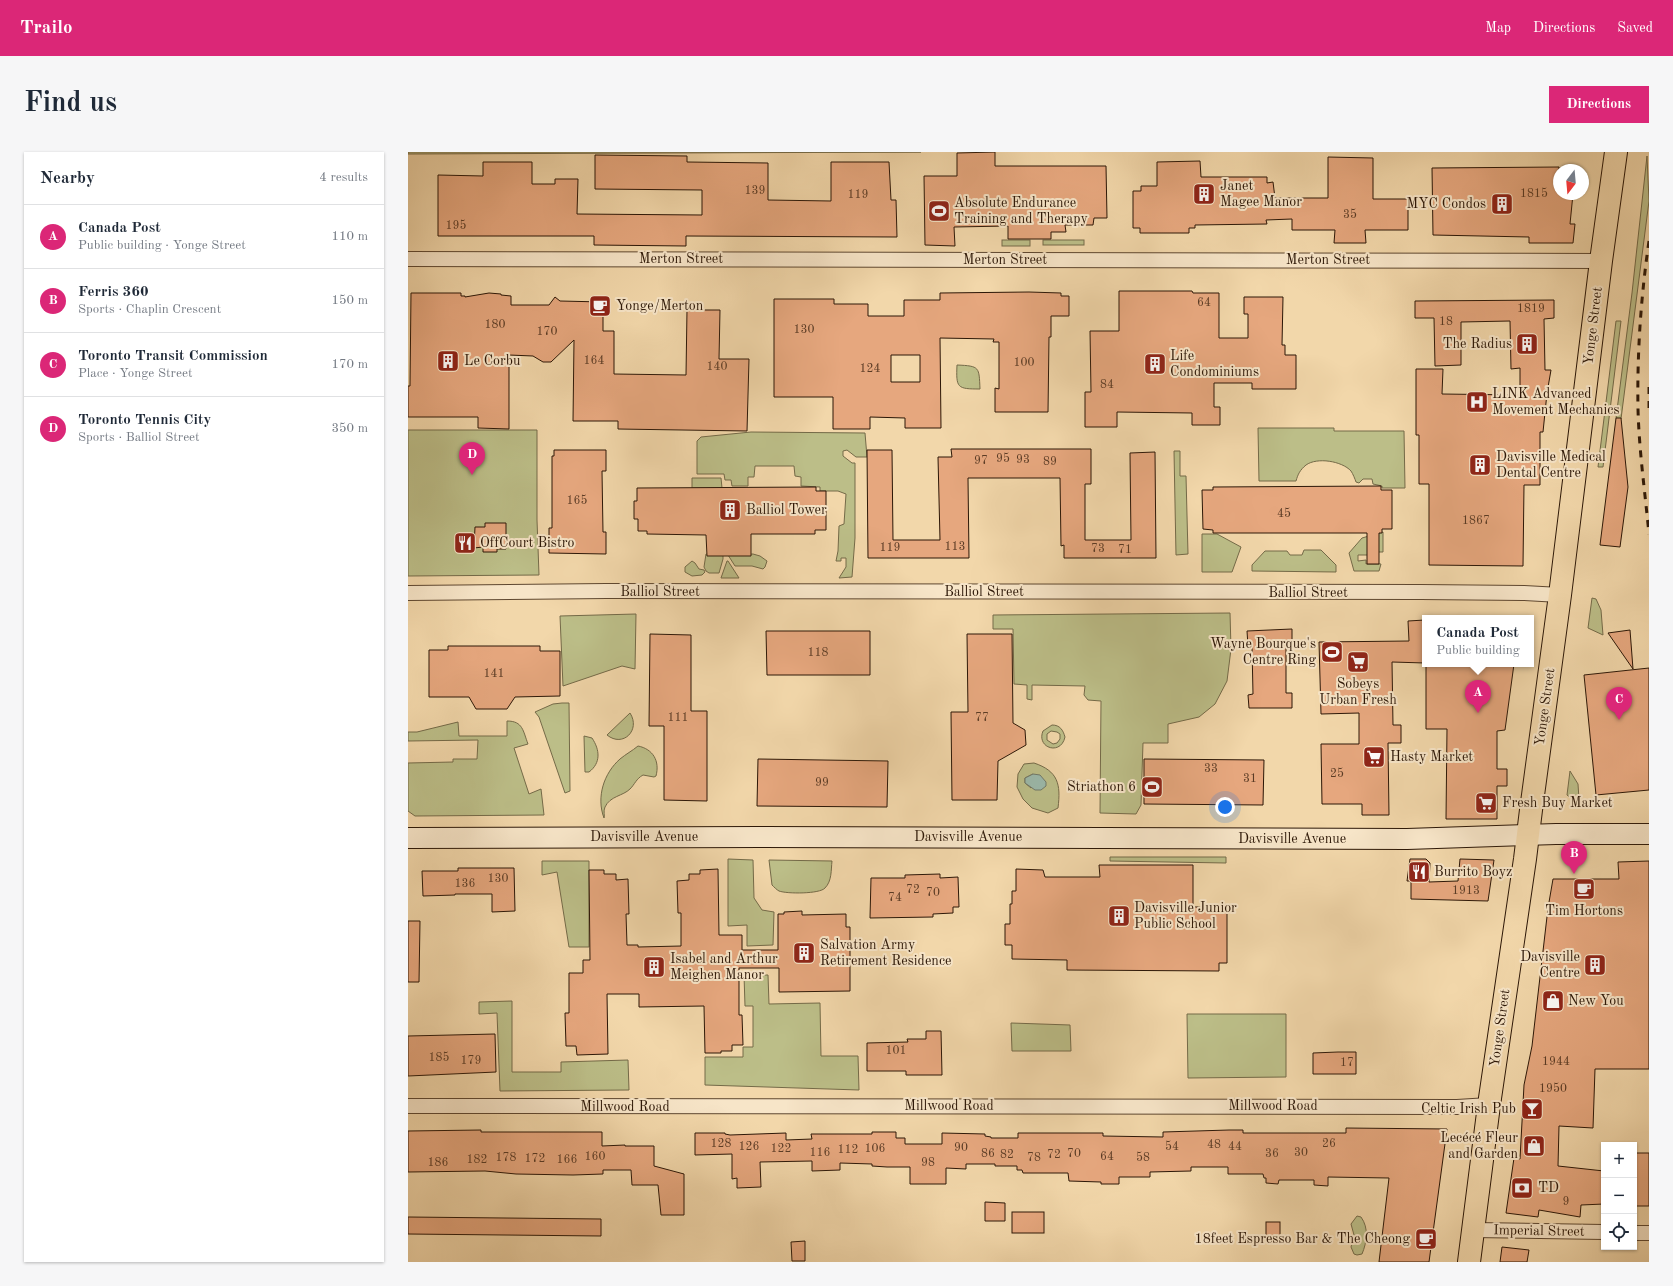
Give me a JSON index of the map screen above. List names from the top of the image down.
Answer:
{
  "streets": {
    "main road": ["Yonge Street"],
    "street": [
      "Merton Street",
      "Balliol Street",
      "Davisville Avenue",
      "Millwood Road",
      "Imperial Street"
    ]
  },
  "crossings": [
    ["Merton Street", "Yonge Street"],
    ["Yonge Street", "Balliol Street"],
    ["Yonge Street", "Davisville Avenue"],
    ["Yonge Street", "Millwood Road"],
    ["Yonge Street", "Imperial Street"]
  ],
  "places": {
    "building": [
      "Janet Magee Manor",
      "MYC Condos",
      "The Radius",
      "Le Corbu",
      "Life Condominiums",
      "Davisville Medical Dental Centre",
      "Balliol Tower",
      "Davisville Junior Public School",
      "Salvation Army Retirement Residence",
      "Davisville Centre",
      "Isabel and Arthur Meighen Manor"
    ],
    "sports": ["Absolute Endurance Training and Therapy", "Wayne Bourque's Centre Ring", "Striathon 6"],
    "cafe": ["Yonge/Merton", "Tim Hortons", "18feet Espresso Bar & The Cheong"],
    "hospital": ["LINK Advanced Movement Mechanics"],
    "restaurant": ["OffCourt Bistro", "Burrito Boyz"],
    "supermarket": ["Sobeys Urban Fresh", "Hasty Market", "Fresh Buy Market"],
    "shop": ["New You", "Lecécé Fleur and Garden"],
    "bar": ["Celtic Irish Pub"],
    "bank": ["TD"]
  },
  "house_numbers": [
    "139",
    "1815",
    "119",
    "35",
    "195",
    "64",
    "1819",
    "18",
    "180",
    "130",
    "170",
    "164",
    "100",
    "140",
    "124",
    "84",
    "95",
    "93",
    "97",
    "89",
    "165",
    "45",
    "1867",
    "113",
    "119",
    "73",
    "71",
    "118",
    "141",
    "111",
    "77",
    "33",
    "25",
    "31",
    "99",
    "130",
    "136",
    "72",
    "1913",
    "70",
    "74",
    "101",
    "185",
    "179",
    "1944",
    "17",
    "1950",
    "128",
    "26",
    "48",
    "126",
    "54",
    "44",
    "90",
    "122",
    "106",
    "112",
    "116",
    "30",
    "86",
    "70",
    "36",
    "82",
    "72",
    "160",
    "64",
    "178",
    "78",
    "58",
    "172",
    "182",
    "166",
    "186",
    "98",
    "9"
  ],
  "north": "bottom",
  "page": {
    "header": "Trailo",
    "nav": ["Map", "Directions", "Saved"],
    "buttons": "Directions",
    "title": "Find us",
    "heading": ["Nearby", "4 results"],
    "list": [
      {
        "mark": "A",
        "name": "Canada Post",
        "note": "Public building · Yonge Street",
        "value": "110 m"
      },
      {
        "mark": "B",
        "name": "Ferris 360",
        "note": "Sports · Chaplin Crescent",
        "value": "150 m"
      },
      {
        "mark": "C",
        "name": "Toronto Transit Commission",
        "note": "Place · Yonge Street",
        "value": "170 m"
      },
      {
        "mark": "D",
        "name": "Toronto Tennis City",
        "note": "Sports · Balliol Street",
        "value": "350 m"
      }
    ],
    "pins": [
      "D",
      "A",
      "C",
      "B"
    ],
    "popup": ["Canada Post", "Public building"],
    "map_buttons": ["+", "−"]
  }
}
